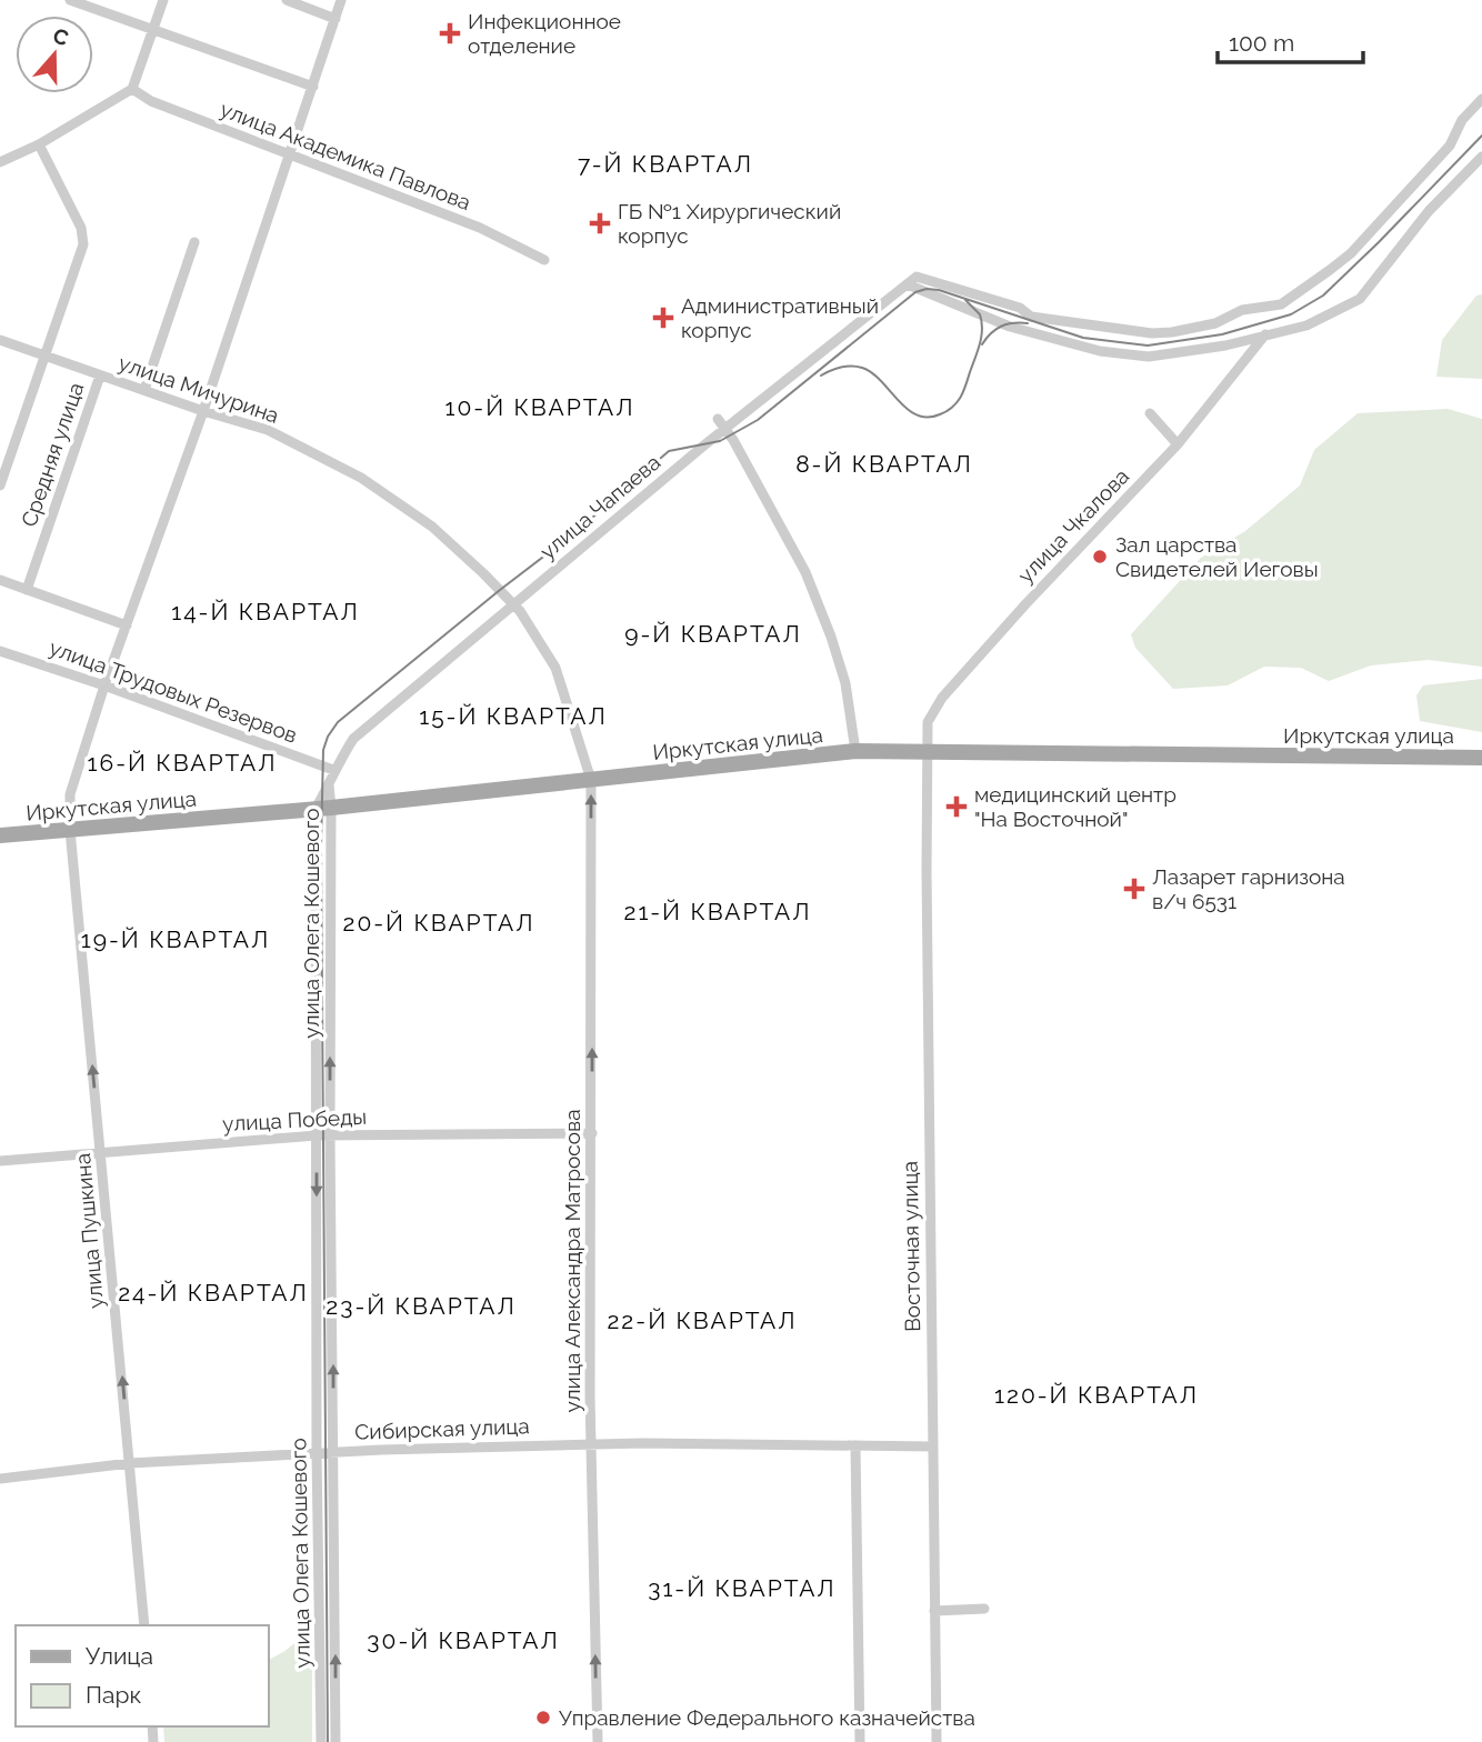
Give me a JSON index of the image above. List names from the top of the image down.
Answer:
{
  "streets": {
    "main road": ["Иркутская улица"],
    "street": [
      "улица Академика Павлова",
      "улица Мичурина",
      "Средняя улица",
      "улица Чапаева",
      "улица Чкалова",
      "улица Трудовых Резервов",
      "улица Олега Кошевого",
      "улица Победы",
      "улица Пушкина",
      "Восточная улица",
      "улица Александра Матросова",
      "Сибирская улица"
    ]
  },
  "crossings": [
    ["улица Академика Павлова", "улица Пушкина"],
    ["улица Мичурина", "Средняя улица"],
    ["улица Мичурина", "улица Чапаева"],
    ["улица Мичурина", "Иркутская улица"],
    ["улица Мичурина", "улица Пушкина"],
    ["улица Мичурина", "улица Александра Матросова"],
    ["улица Чапаева", "улица Трудовых Резервов"],
    ["улица Чапаева", "улица Олега Кошевого"],
    ["улица Чкалова", "Иркутская улица"],
    ["улица Чкалова", "Восточная улица"],
    ["улица Трудовых Резервов", "улица Пушкина"],
    ["Иркутская улица", "улица Олега Кошевого"],
    ["Иркутская улица", "улица Пушкина"],
    ["Иркутская улица", "Восточная улица"],
    ["Иркутская улица", "улица Александра Матросова"],
    ["улица Олега Кошевого", "улица Победы"],
    ["улица Олега Кошевого", "Сибирская улица"],
    ["улица Победы", "улица Пушкина"],
    ["улица Победы", "улица Александра Матросова"],
    ["улица Пушкина", "Сибирская улица"],
    ["Восточная улица", "Сибирская улица"],
    ["улица Александра Матросова", "Сибирская улица"]
  ],
  "one_way": ["улица Пушкина", "улица Александра Матросова"],
  "districts": [
    "7-Й КВАРТАЛ",
    "10-Й КВАРТАЛ",
    "8-Й КВАРТАЛ",
    "14-Й КВАРТАЛ",
    "9-Й КВАРТАЛ",
    "15-Й КВАРТАЛ",
    "16-Й КВАРТАЛ",
    "21-Й КВАРТАЛ",
    "20-Й КВАРТАЛ",
    "19-Й КВАРТАЛ",
    "24-Й КВАРТАЛ",
    "23-Й КВАРТАЛ",
    "22-Й КВАРТАЛ",
    "120-Й КВАРТАЛ",
    "31-Й КВАРТАЛ",
    "30-Й КВАРТАЛ"
  ],
  "places": {
    "health": [
      "Инфекционное отделение",
      "ГБ №1 Хирургический корпус",
      "Административный корпус",
      "медицинский центр \"На Восточной\"",
      "Лазарет гарнизона в/ч 6531"
    ],
    "other": ["Зал царства Свидетелей Иеговы", "Управление Федерального казначейства"]
  },
  "legend": ["Улица", "Парк"],
  "scale_bar": "100 m",
  "north": "top"
}
